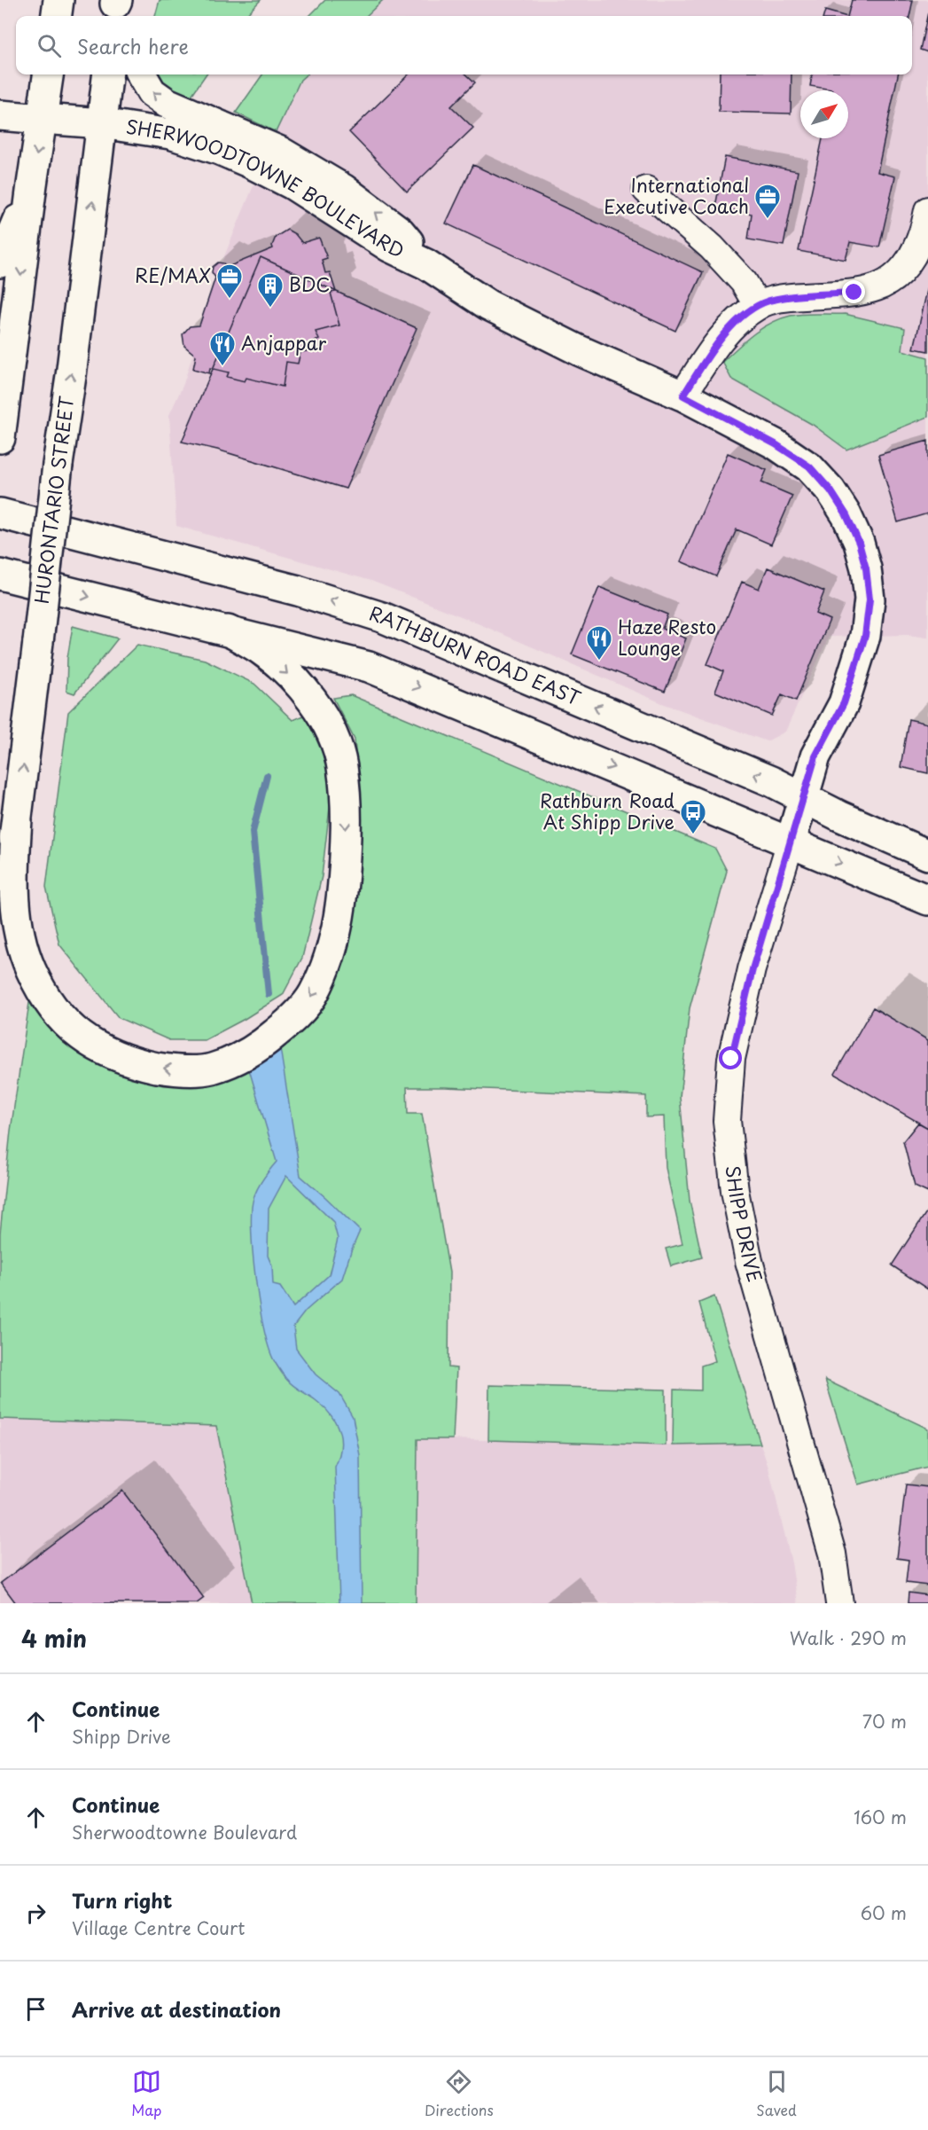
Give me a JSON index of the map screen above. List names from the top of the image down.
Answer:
{
  "streets": {
    "main road": ["SHERWOODTOWNE BOULEVARD", "HURONTARIO STREET", "RATHBURN ROAD EAST"],
    "street": ["SHIPP DRIVE"]
  },
  "crossings": [
    ["SHERWOODTOWNE BOULEVARD", "HURONTARIO STREET"],
    ["SHERWOODTOWNE BOULEVARD", "RATHBURN ROAD EAST"],
    ["SHERWOODTOWNE BOULEVARD", "SHIPP DRIVE"]
  ],
  "places": {
    "office": ["International Executive Coach", "RE/MAX"],
    "building": ["BDC"],
    "restaurant": ["Anjappar", "Haze Resto Lounge"],
    "bus stop": ["Rathburn Road At Shipp Drive"]
  },
  "north": "top right",
  "page": {
    "search": "Search here",
    "heading": ["4 min", "Walk · 290 m"],
    "list": [
      ["Continue", "Shipp Drive", "70 m"],
      ["Continue", "Sherwoodtowne Boulevard", "160 m"],
      ["Turn right", "Village Centre Court", "60 m"],
      "Arrive at destination"
    ],
    "nav": ["Map", "Directions", "Saved"]
  }
}
